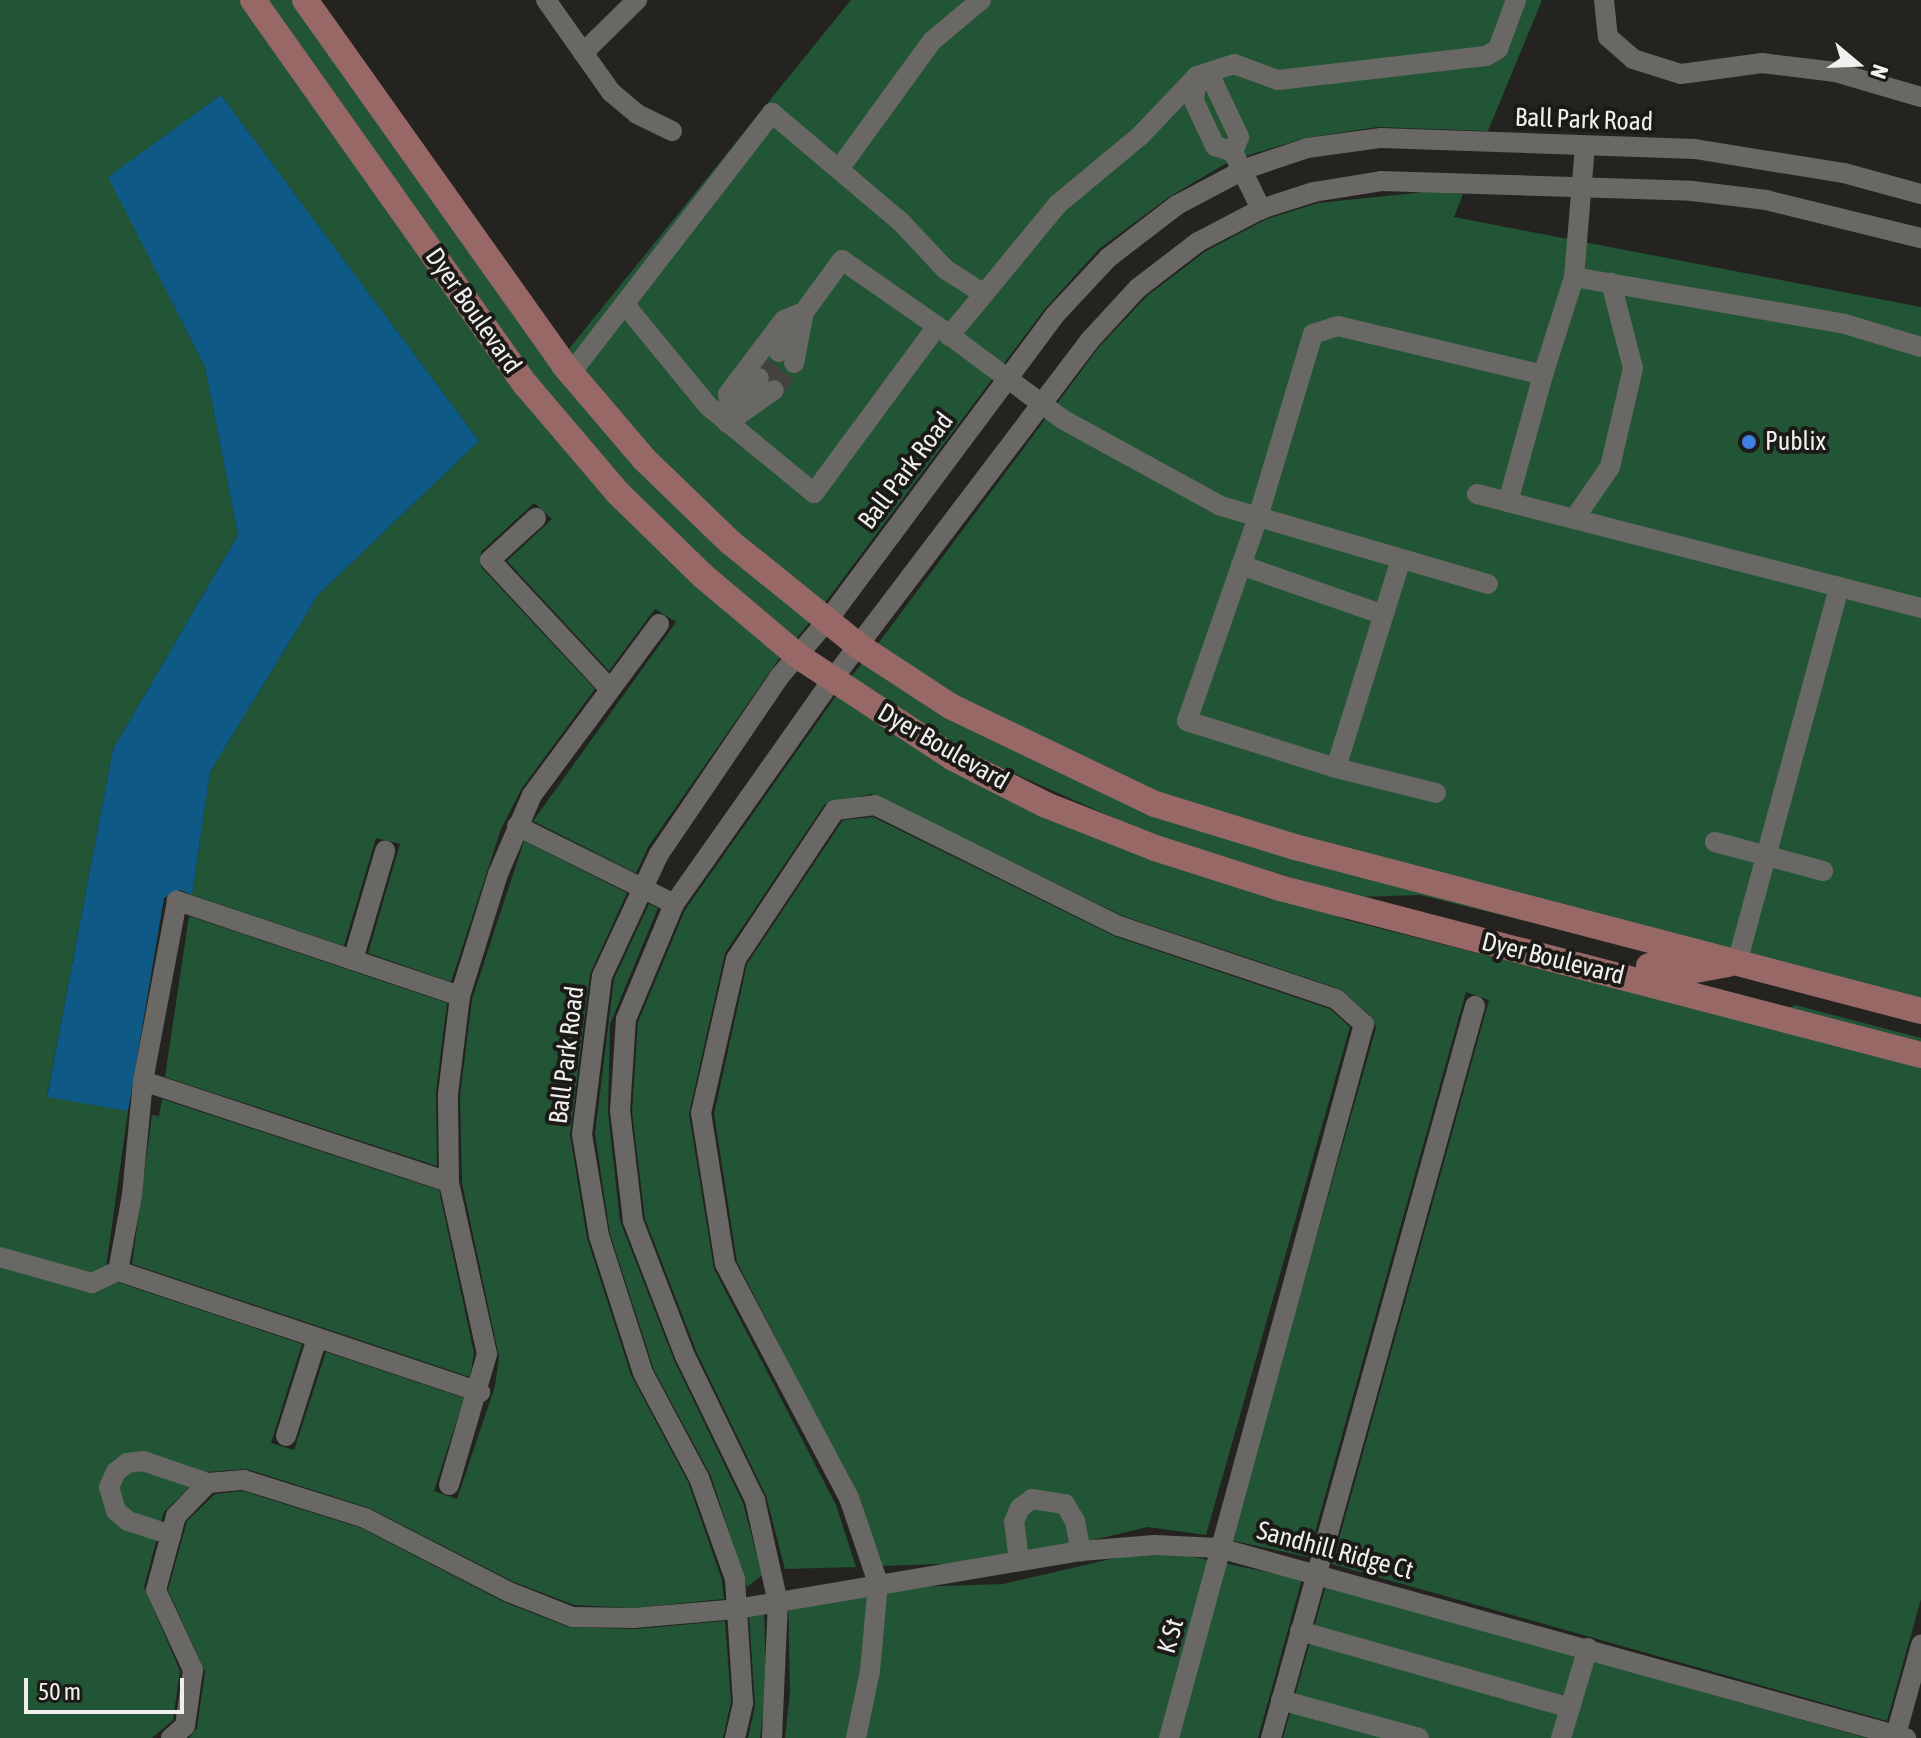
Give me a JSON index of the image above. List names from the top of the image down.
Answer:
{
  "streets": {
    "main road": ["Dyer Boulevard"],
    "street": ["Ball Park Road", "Sandhill Ridge Ct", "K St"]
  },
  "crossings": [
    ["Ball Park Road", "Dyer Boulevard"],
    ["Ball Park Road", "Sandhill Ridge Ct"],
    ["Sandhill Ridge Ct", "K St"]
  ],
  "places": ["Publix"],
  "scale_bar": "50 m",
  "north": "right"
}
